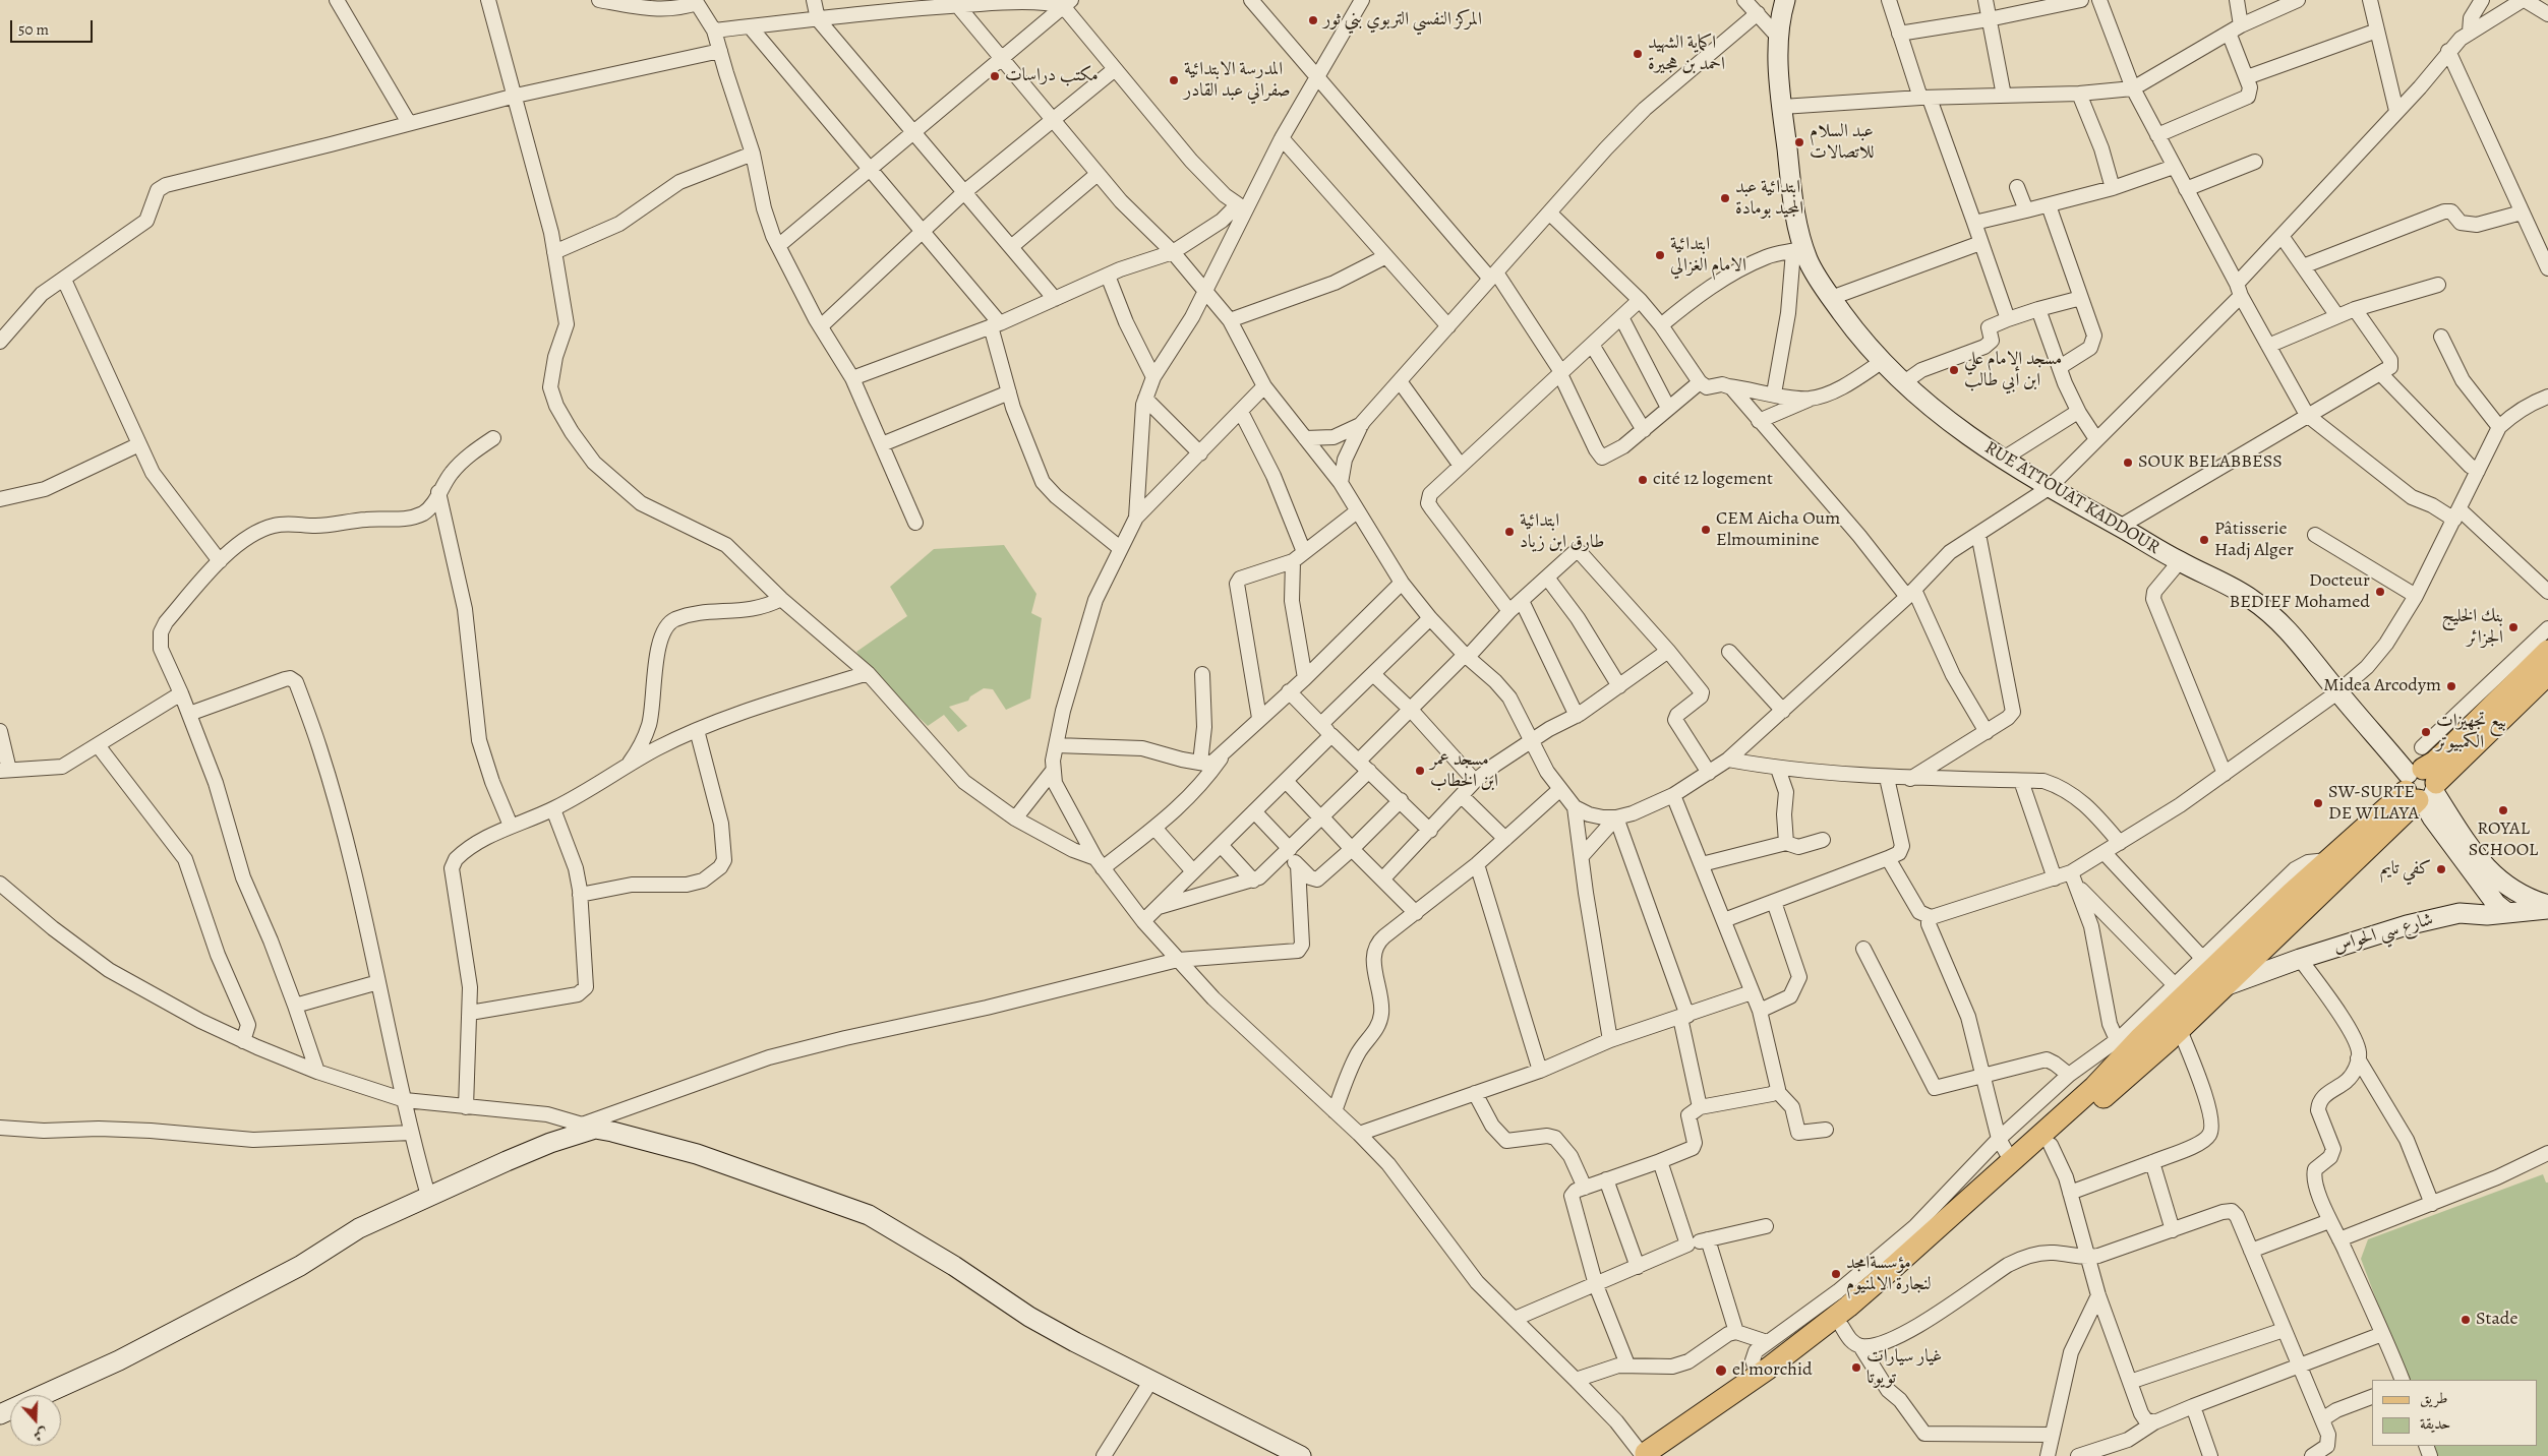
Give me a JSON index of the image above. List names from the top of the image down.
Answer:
{
  "streets": {
    "street": ["RUE ATTOUAT KADDOUR", "شارع سي الحواس"]
  },
  "places": [
    "المركز النفسي التربوي بني ثور",
    "اكماية الشهيد احمد بن هجيرة",
    "مكتب دراسات",
    "المدرسة الابتدائية صفراني عبد القادر",
    "عبد السلام للاتصالات",
    "ابتدائية عبد المجيد بومادة",
    "ابتدائية الامام الغزالي",
    "مسجد الامام علي ابن أبي طالب",
    "SOUK BELABBESS",
    "cité 12 logement",
    "CEM Aicha Oum Elmouminine",
    "ابتدائية طارق ابن زياد",
    "Pâtisserie Hadj Alger",
    "Docteur BEDIEF Mohamed",
    "بنك الخليج الجزائر",
    "Midea Arcodym",
    "بيع تجهيزات الكمبيوتر",
    "مسجد عمر ابن الخطاب",
    "SW-SURTE DE WILAYA",
    "ROYAL SCHOOL",
    "كفي تايم",
    "مؤسسةامجد لنجارة الالمنيوم",
    "Stade",
    "غيار سيارات تويوتا",
    "el morchid"
  ],
  "legend": ["طريق", "حديقة"],
  "scale_bar": "50 m",
  "north": "bottom"
}
